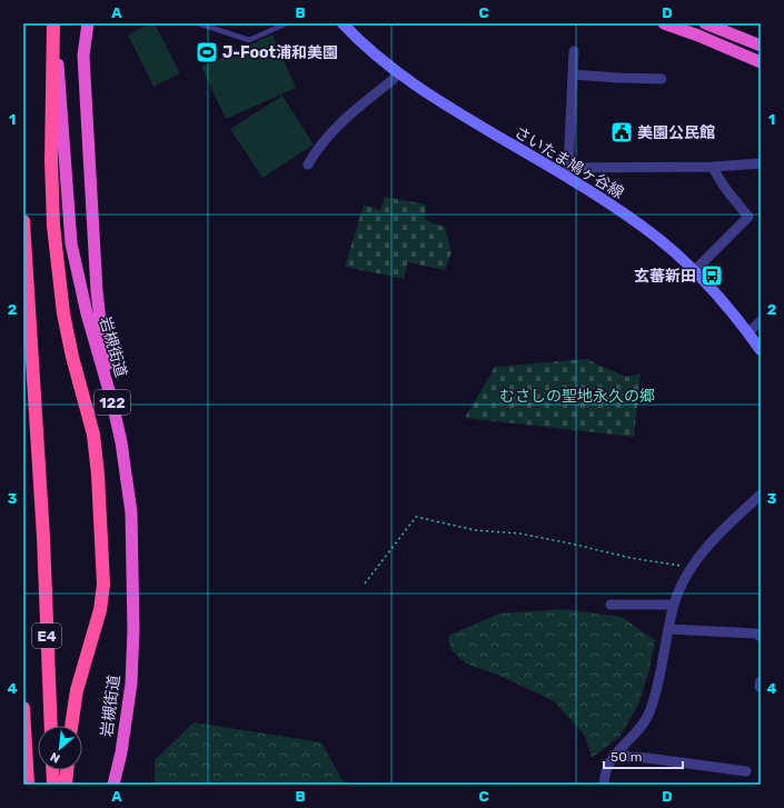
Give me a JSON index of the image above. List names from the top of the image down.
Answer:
{
  "streets": {
    "highway": ["岩槻街道", "122", "E4"],
    "main road": ["さいたま鳩ヶ谷線"]
  },
  "parks": ["むさしの聖地永久の郷"],
  "places": {
    "sports": ["J-Foot浦和美園"],
    "public building": ["美園公民館"],
    "bus stop": ["玄蕃新田"]
  },
  "scale_bar": "50 m",
  "north": "bottom left",
  "grid": {
    "columns": [
      "A",
      "B",
      "C",
      "D"
    ],
    "rows": [
      "1",
      "2",
      "3",
      "4"
    ]
  }
}
